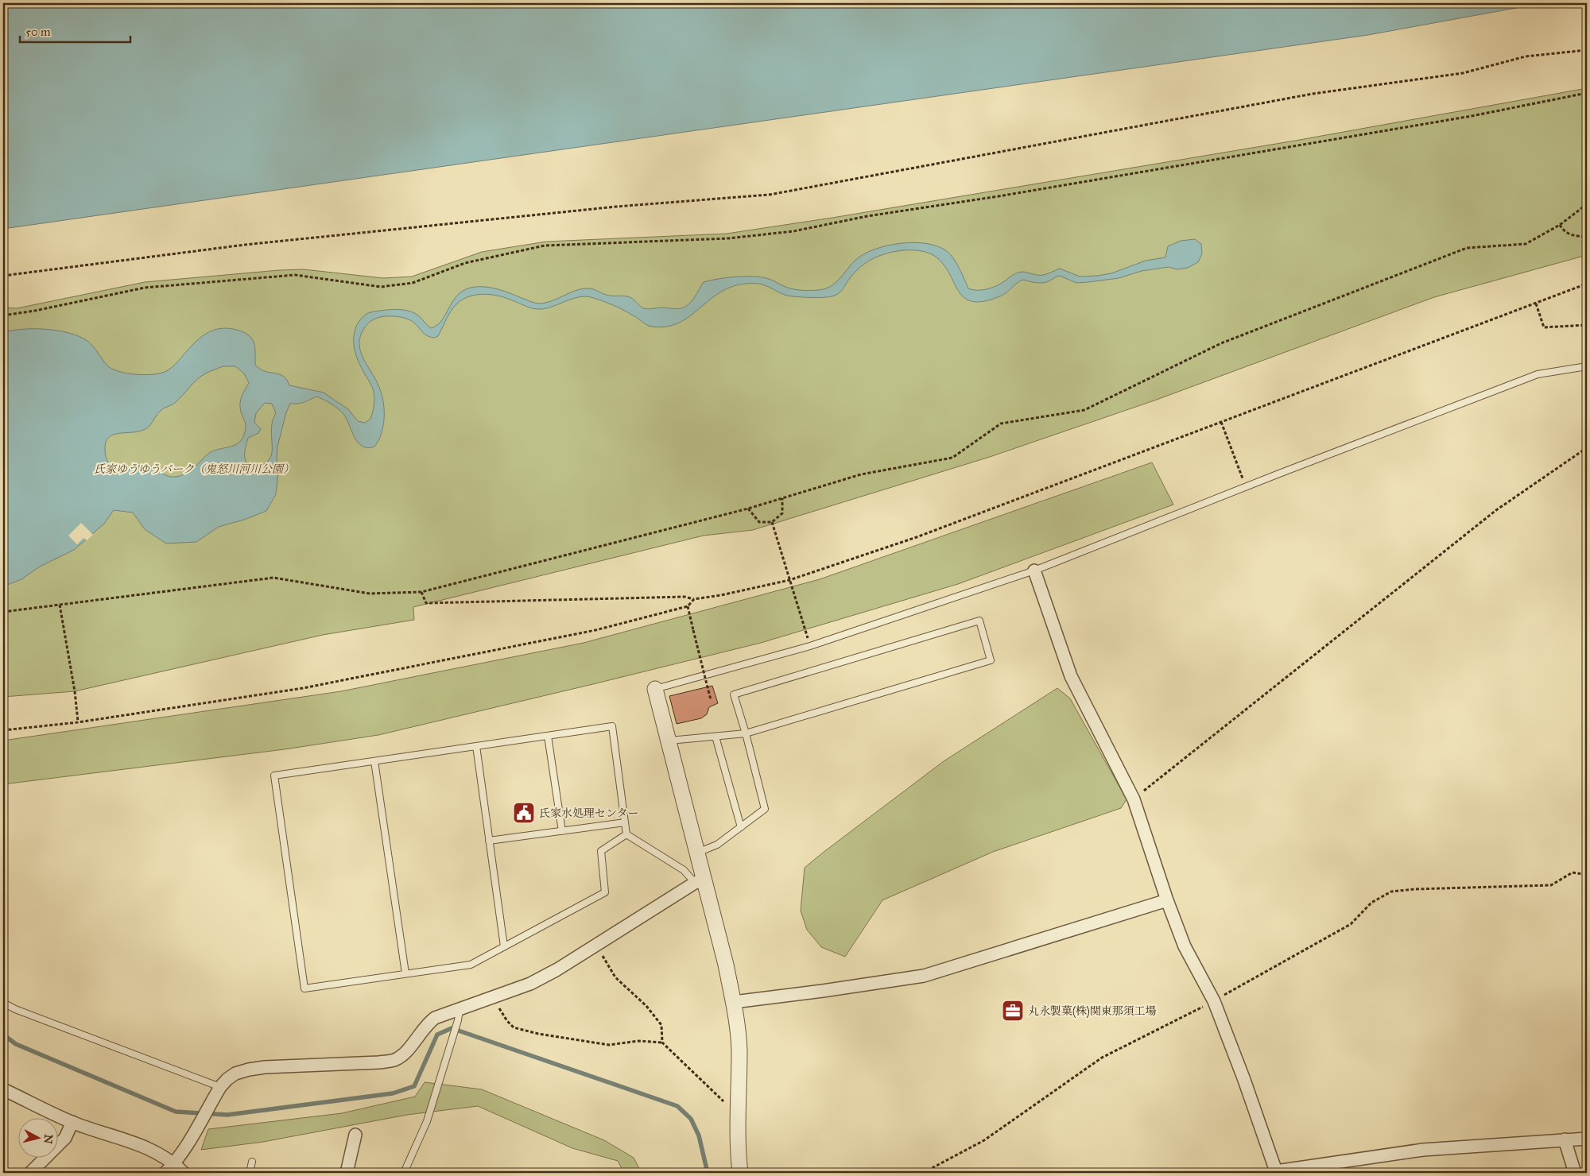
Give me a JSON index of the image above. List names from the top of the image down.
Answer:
{
  "parks": ["氏家ゆうゆうパーク（鬼怒川河川公園）"],
  "places": {
    "public building": ["氏家水処理センター"],
    "office": ["丸永製菓(株)関東那須工場"]
  },
  "scale_bar": "50 m",
  "north": "right"
}
